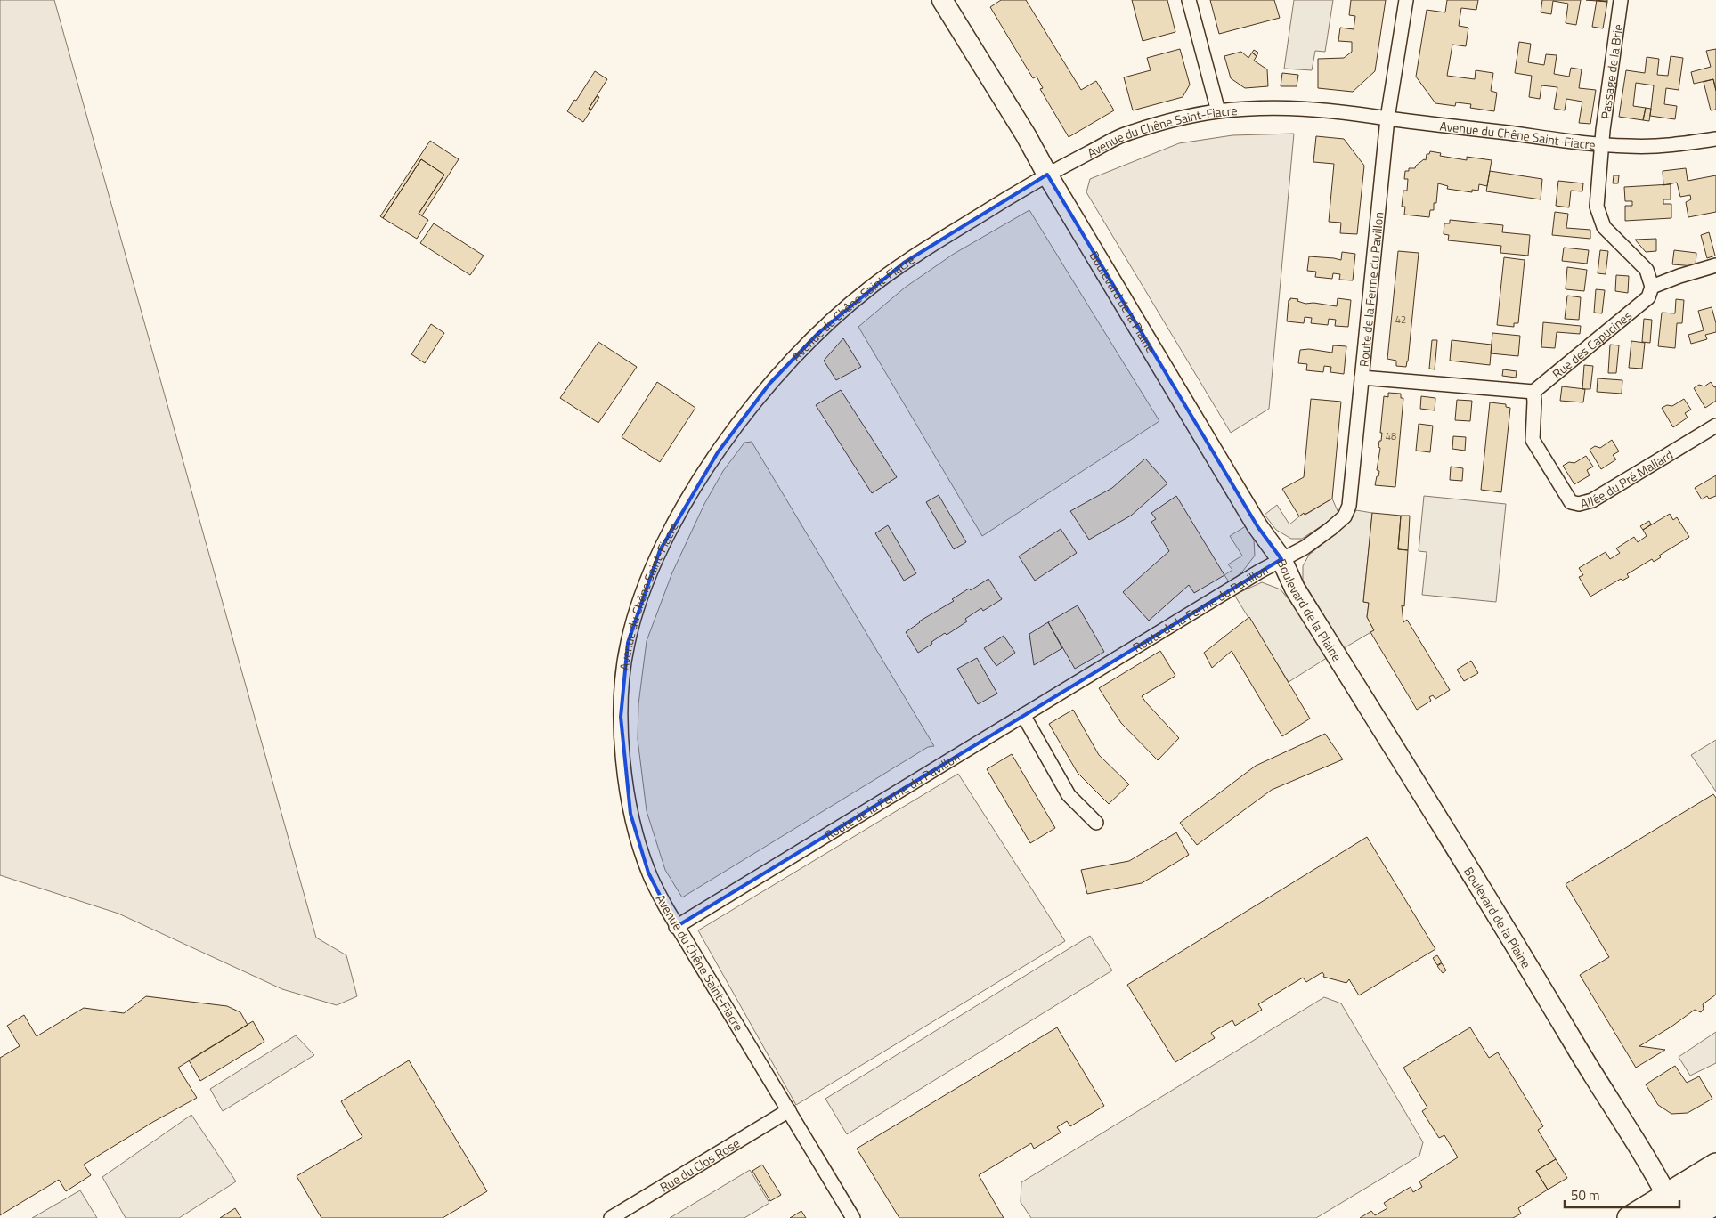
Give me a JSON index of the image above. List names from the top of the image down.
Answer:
{
  "streets": {
    "main road": ["Boulevard de la Plaine"],
    "street": [
      "Passage de la Brie",
      "Avenue du Chêne Saint-Fiacre",
      "Route de la Ferme du Pavillon",
      "Rue des Capucines",
      "Allée du Pré Mallard",
      "Rue du Clos Rose"
    ]
  },
  "crossings": [
    ["Passage de la Brie", "Avenue du Chêne Saint-Fiacre"],
    ["Avenue du Chêne Saint-Fiacre", "Route de la Ferme du Pavillon"],
    ["Avenue du Chêne Saint-Fiacre", "Boulevard de la Plaine"],
    ["Avenue du Chêne Saint-Fiacre", "Rue du Clos Rose"],
    ["Route de la Ferme du Pavillon", "Boulevard de la Plaine"],
    ["Rue des Capucines", "Allée du Pré Mallard"]
  ],
  "house_numbers": ["42", "48"],
  "scale_bar": "50 m"
}
